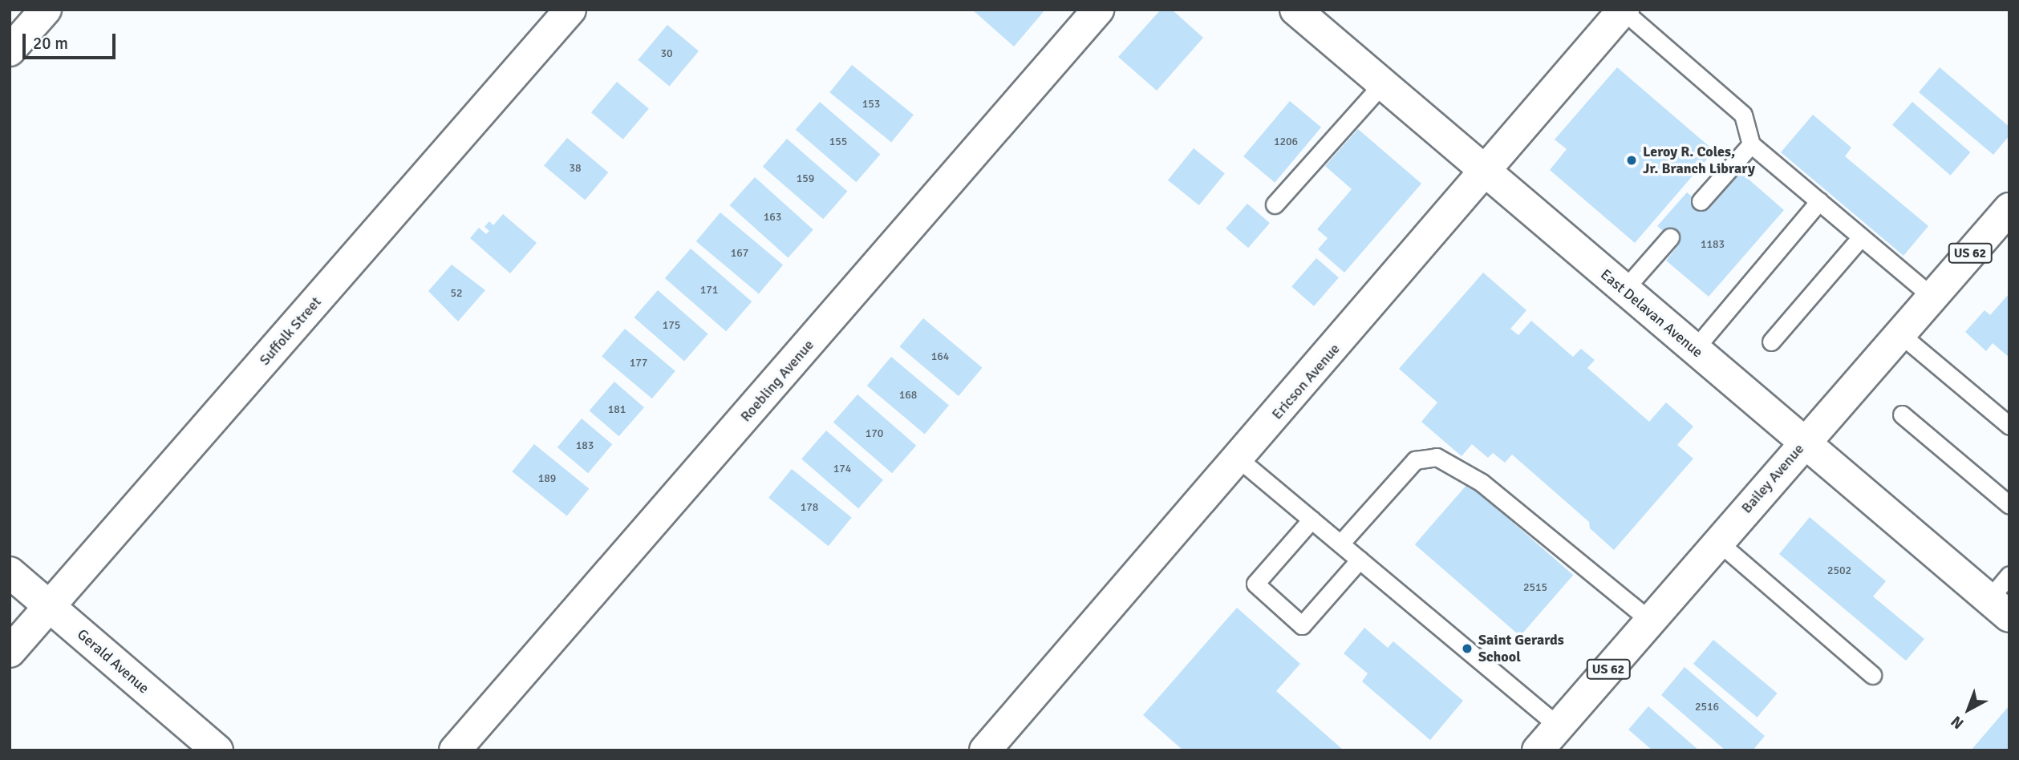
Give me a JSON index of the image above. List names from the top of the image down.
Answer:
{
  "streets": {
    "street": [
      "US 62",
      "East Delavan Avenue",
      "Suffolk Street",
      "Roebling Avenue",
      "Ericson Avenue",
      "Bailey Avenue",
      "Gerald Avenue"
    ]
  },
  "crossings": [
    ["East Delavan Avenue", "Ericson Avenue"],
    ["East Delavan Avenue", "Bailey Avenue"],
    ["Suffolk Street", "Gerald Avenue"]
  ],
  "places": ["Leroy R. Coles, Jr. Branch Library", "Saint Gerards School"],
  "house_numbers": [
    "30",
    "153",
    "155",
    "1206",
    "38",
    "159",
    "163",
    "1183",
    "167",
    "171",
    "52",
    "175",
    "164",
    "177",
    "168",
    "181",
    "170",
    "183",
    "174",
    "189",
    "178",
    "2502",
    "2515",
    "2516"
  ],
  "scale_bar": "20 m",
  "north": "bottom left"
}
